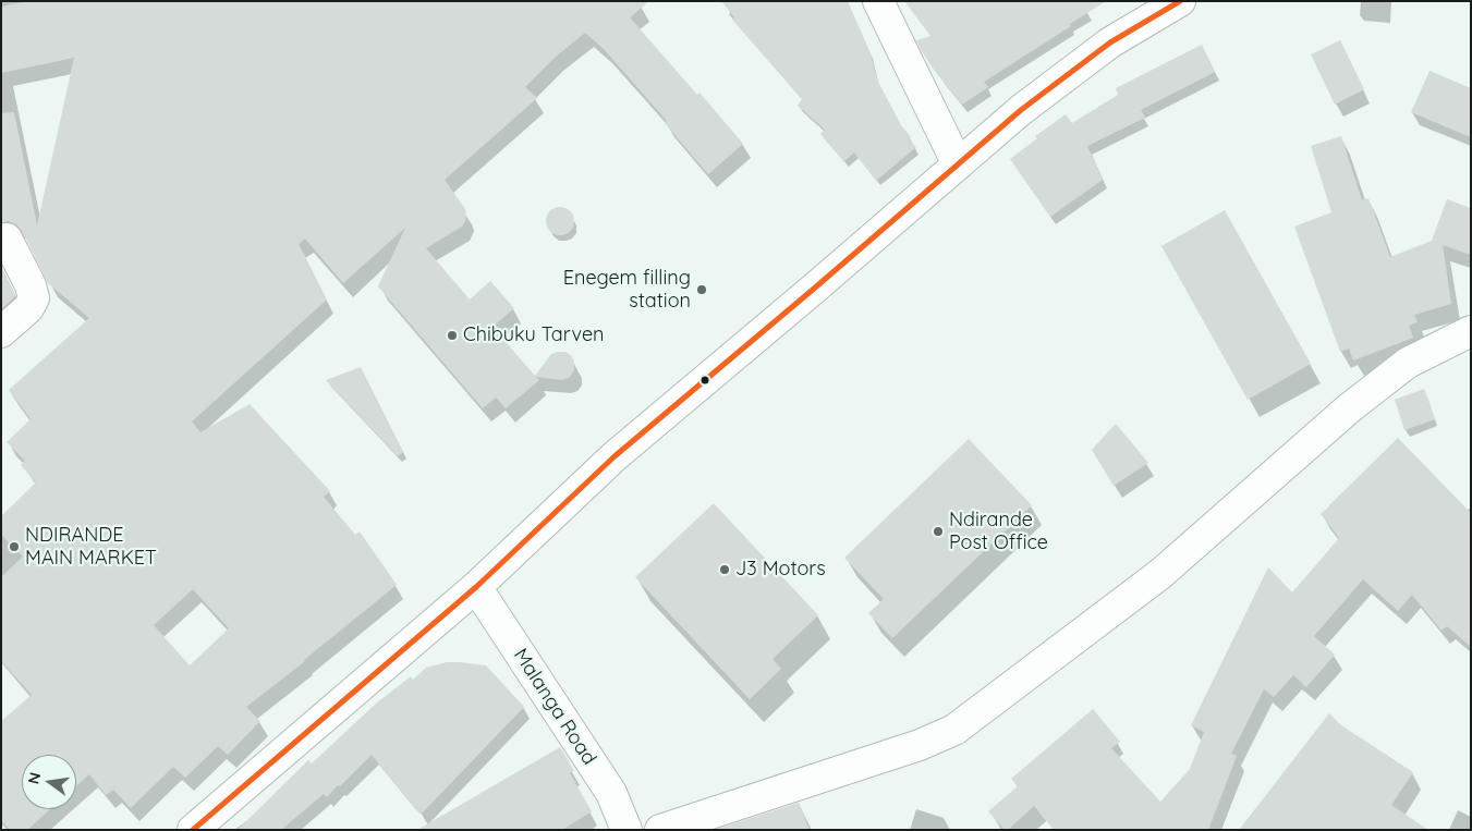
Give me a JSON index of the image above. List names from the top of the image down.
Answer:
{
  "streets": {
    "street": ["Malanga Road"]
  },
  "places": [
    "Enegem filling station",
    "Chibuku Tarven",
    "Ndirande Post Office",
    "NDIRANDE MAIN MARKET",
    "J3 Motors"
  ],
  "north": "left"
}
